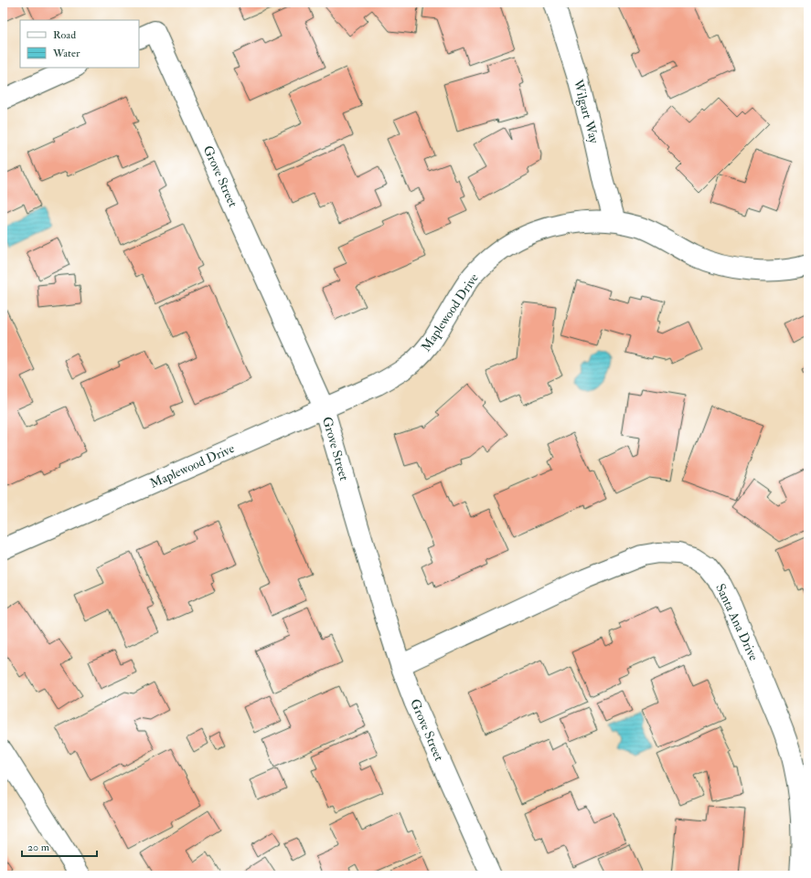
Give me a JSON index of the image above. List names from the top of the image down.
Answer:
{
  "streets": {
    "street": [
      "Wilgart Way",
      "Grove Street",
      "Maplewood Drive",
      "Santa Ana Drive"
    ]
  },
  "crossings": [
    ["Wilgart Way", "Maplewood Drive"],
    ["Grove Street", "Maplewood Drive"],
    ["Grove Street", "Santa Ana Drive"]
  ],
  "legend": ["Road", "Water"],
  "scale_bar": "20 m"
}
